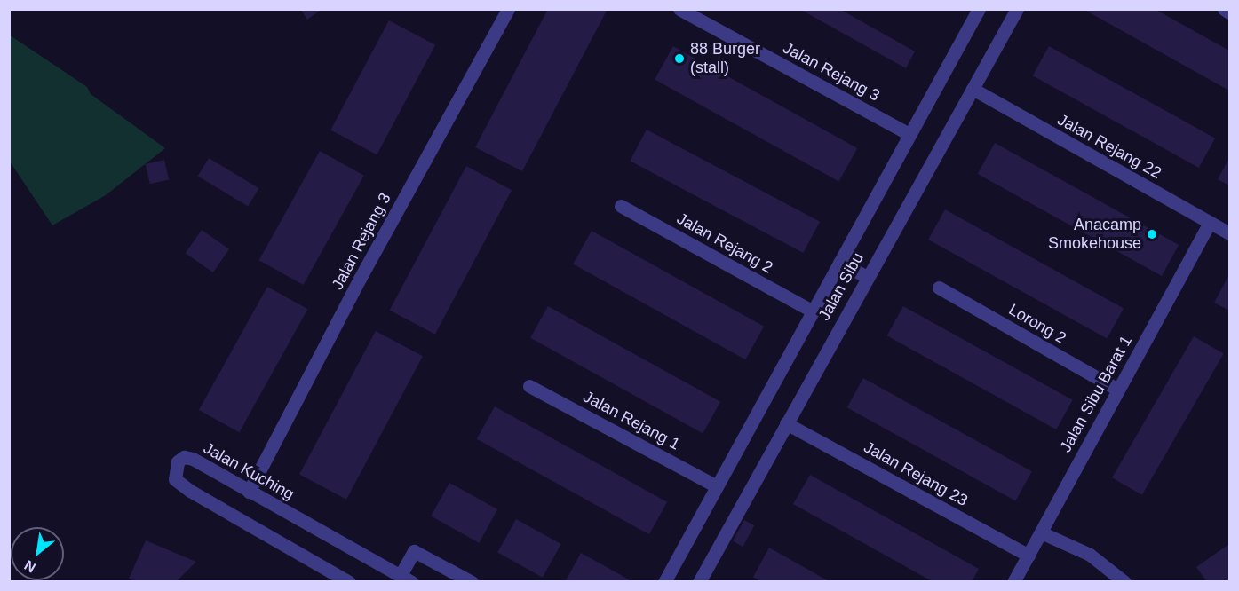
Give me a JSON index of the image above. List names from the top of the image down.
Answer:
{
  "streets": {
    "street": [
      "Jalan Rejang 3",
      "Jalan Rejang 22",
      "Jalan Rejang 2",
      "Jalan Sibu",
      "Lorong 2",
      "Jalan Sibu Barat 1",
      "Jalan Rejang 1",
      "Jalan Kuching",
      "Jalan Rejang 23"
    ]
  },
  "crossings": [
    ["Jalan Rejang 3", "Jalan Sibu"],
    ["Jalan Rejang 3", "Jalan Kuching"],
    ["Jalan Rejang 22", "Jalan Sibu"],
    ["Jalan Rejang 22", "Jalan Sibu Barat 1"],
    ["Jalan Rejang 2", "Jalan Sibu"],
    ["Jalan Sibu", "Jalan Rejang 1"],
    ["Jalan Sibu", "Jalan Rejang 23"],
    ["Lorong 2", "Jalan Sibu Barat 1"],
    ["Jalan Sibu Barat 1", "Jalan Rejang 23"]
  ],
  "places": ["88 Burger (stall)", "Anacamp Smokehouse"],
  "north": "bottom left"
}
